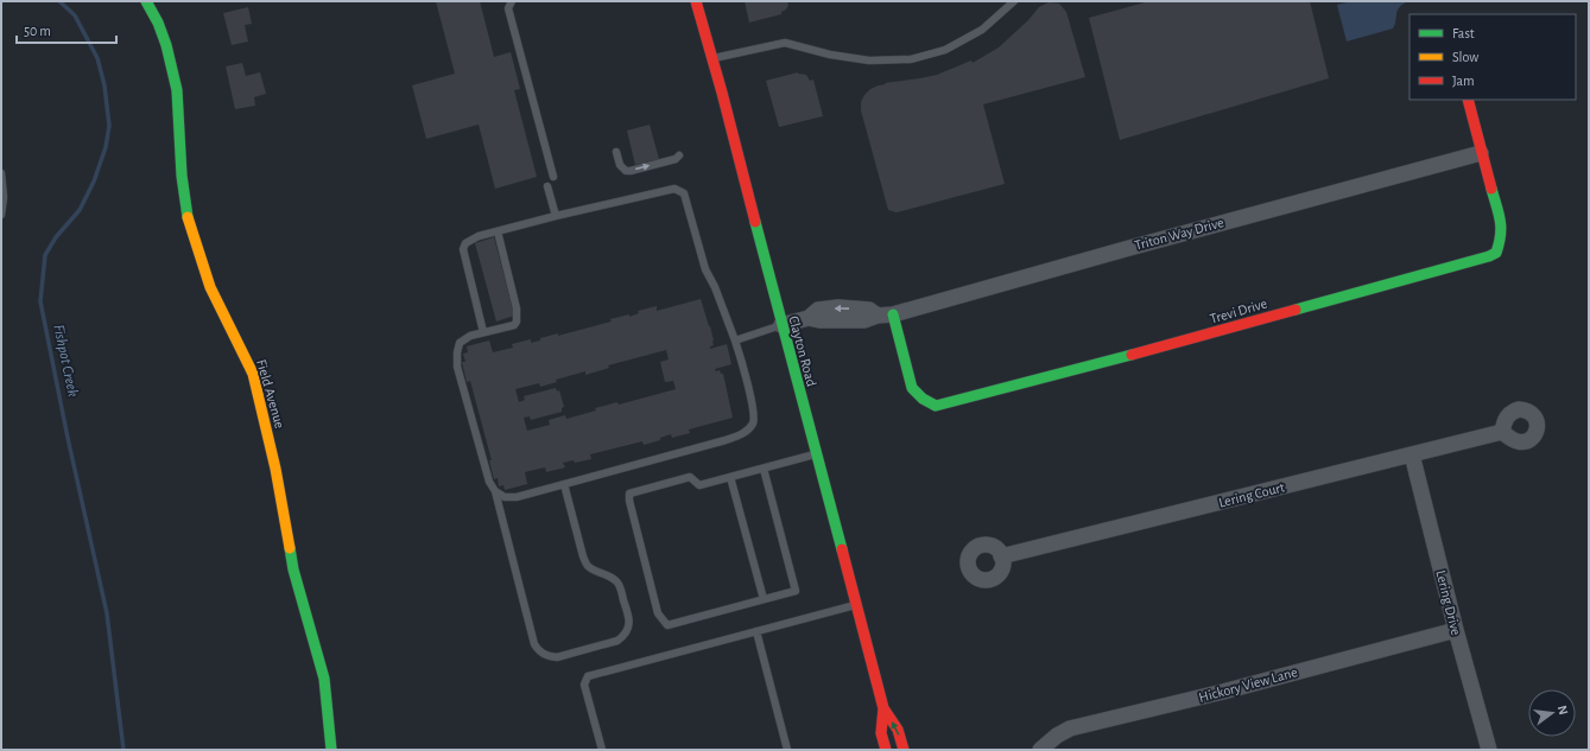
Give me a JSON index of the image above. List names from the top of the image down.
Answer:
{
  "streets": {
    "street": [
      "Triton Way Drive",
      "Trevi Drive",
      "Clayton Road",
      "Field Avenue",
      "Lering Court",
      "Lering Drive",
      "Hickory View Lane"
    ]
  },
  "crossings": [
    ["Triton Way Drive", "Trevi Drive"],
    ["Lering Court", "Lering Drive"],
    ["Lering Drive", "Hickory View Lane"]
  ],
  "water": ["Fishpot Creek"],
  "legend": ["Fast", "Slow", "Jam"],
  "scale_bar": "50 m",
  "north": "right"
}
